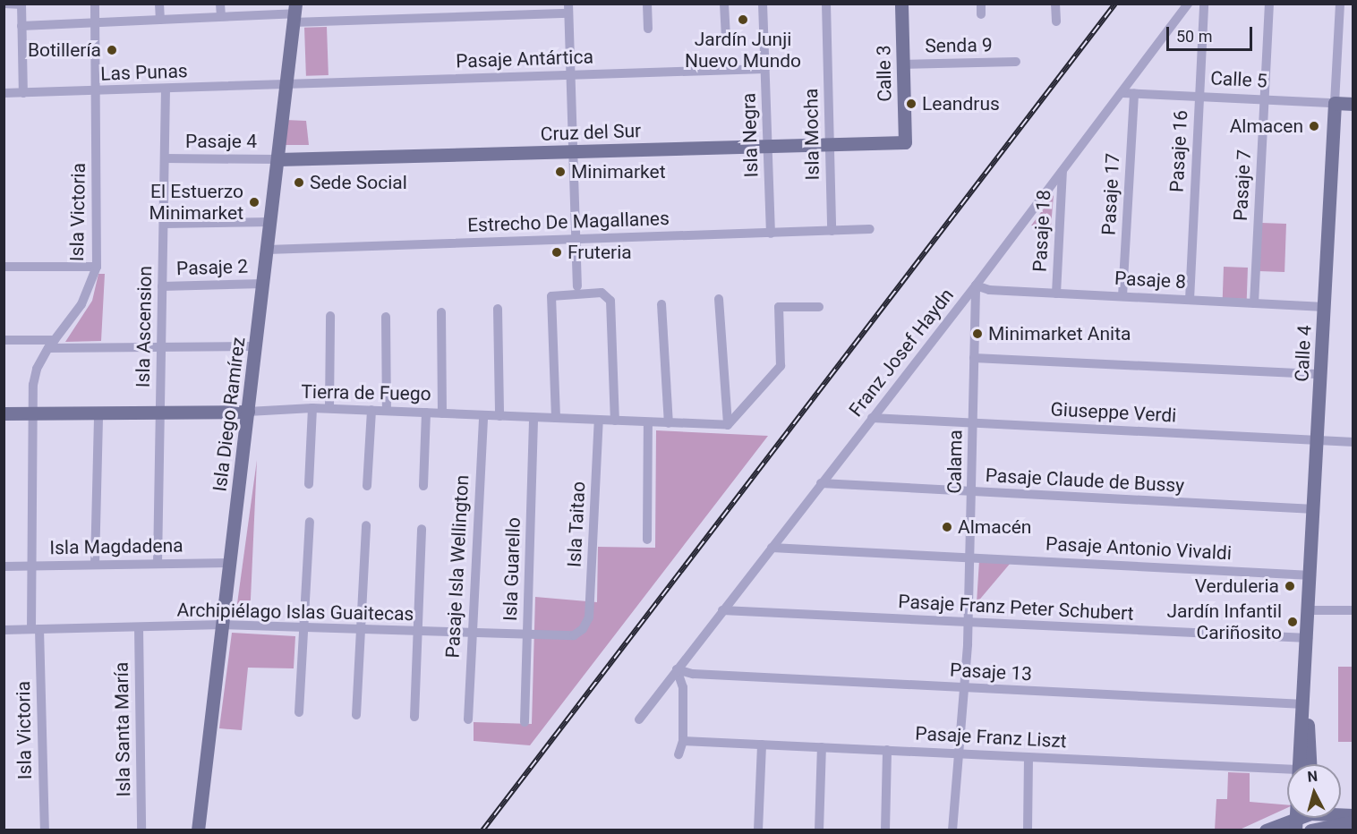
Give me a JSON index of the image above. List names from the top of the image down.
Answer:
{
  "streets": {
    "street": [
      "Senda 9",
      "Pasaje Antártica",
      "Las Punas",
      "Calle 3",
      "Calle 5",
      "Cruz del Sur",
      "Isla Mocha",
      "Isla Negra",
      "Pasaje 4",
      "Pasaje 16",
      "Pasaje 7",
      "Pasaje 17",
      "Isla Victoria",
      "Estrecho De Magallanes",
      "Pasaje 18",
      "Pasaje 2",
      "Pasaje 8",
      "Isla Ascension",
      "Franz Josef Haydn",
      "Calle 4",
      "Tierra de Fuego",
      "Giuseppe Verdi",
      "Isla Diego Ramírez",
      "Calama",
      "Pasaje Claude de Bussy",
      "Isla Taitao",
      "Isla Magdadena",
      "Pasaje Antonio Vivaldi",
      "Pasaje Isla Wellington",
      "Isla Guarello",
      "Pasaje Franz Peter Schubert",
      "Archipiélago Islas Guaitecas",
      "Pasaje 13",
      "Isla Santa María",
      "Pasaje Franz Liszt"
    ]
  },
  "crossings": [
    ["Senda 9", "Calle 3"],
    ["Pasaje Antártica", "Las Punas"],
    ["Pasaje Antártica", "Isla Negra"],
    ["Pasaje Antártica", "Isla Diego Ramírez"],
    ["Las Punas", "Isla Victoria"],
    ["Las Punas", "Isla Ascension"],
    ["Las Punas", "Isla Diego Ramírez"],
    ["Calle 3", "Cruz del Sur"],
    ["Calle 5", "Pasaje 16"],
    ["Calle 5", "Pasaje 7"],
    ["Calle 5", "Pasaje 17"],
    ["Calle 5", "Franz Josef Haydn"],
    ["Calle 5", "Calle 4"],
    ["Cruz del Sur", "Isla Mocha"],
    ["Cruz del Sur", "Isla Negra"],
    ["Cruz del Sur", "Pasaje 4"],
    ["Cruz del Sur", "Isla Diego Ramírez"],
    ["Isla Mocha", "Estrecho De Magallanes"],
    ["Isla Negra", "Estrecho De Magallanes"],
    ["Pasaje 4", "Isla Ascension"],
    ["Pasaje 4", "Isla Diego Ramírez"],
    ["Pasaje 16", "Pasaje 8"],
    ["Pasaje 7", "Pasaje 8"],
    ["Pasaje 17", "Pasaje 8"],
    ["Isla Victoria", "Tierra de Fuego"],
    ["Isla Victoria", "Isla Magdadena"],
    ["Isla Victoria", "Archipiélago Islas Guaitecas"],
    ["Estrecho De Magallanes", "Isla Diego Ramírez"],
    ["Pasaje 18", "Pasaje 8"],
    ["Pasaje 18", "Franz Josef Haydn"],
    ["Pasaje 2", "Isla Ascension"],
    ["Pasaje 2", "Isla Diego Ramírez"],
    ["Pasaje 8", "Franz Josef Haydn"],
    ["Pasaje 8", "Calle 4"],
    ["Pasaje 8", "Calama"],
    ["Isla Ascension", "Tierra de Fuego"],
    ["Isla Ascension", "Isla Magdadena"],
    ["Franz Josef Haydn", "Giuseppe Verdi"],
    ["Franz Josef Haydn", "Calama"],
    ["Franz Josef Haydn", "Pasaje Claude de Bussy"],
    ["Franz Josef Haydn", "Pasaje Antonio Vivaldi"],
    ["Franz Josef Haydn", "Pasaje Franz Peter Schubert"],
    ["Franz Josef Haydn", "Pasaje 13"],
    ["Calle 4", "Giuseppe Verdi"],
    ["Calle 4", "Pasaje Claude de Bussy"],
    ["Calle 4", "Pasaje Antonio Vivaldi"],
    ["Calle 4", "Pasaje Franz Peter Schubert"],
    ["Calle 4", "Pasaje 13"],
    ["Tierra de Fuego", "Isla Diego Ramírez"],
    ["Tierra de Fuego", "Isla Taitao"],
    ["Tierra de Fuego", "Pasaje Isla Wellington"],
    ["Tierra de Fuego", "Isla Guarello"],
    ["Giuseppe Verdi", "Calama"],
    ["Isla Diego Ramírez", "Isla Magdadena"],
    ["Isla Diego Ramírez", "Archipiélago Islas Guaitecas"],
    ["Calama", "Pasaje Claude de Bussy"],
    ["Calama", "Pasaje Antonio Vivaldi"],
    ["Calama", "Pasaje Franz Peter Schubert"],
    ["Calama", "Pasaje 13"],
    ["Calama", "Pasaje Franz Liszt"],
    ["Isla Taitao", "Archipiélago Islas Guaitecas"],
    ["Pasaje Isla Wellington", "Archipiélago Islas Guaitecas"],
    ["Isla Guarello", "Archipiélago Islas Guaitecas"],
    ["Archipiélago Islas Guaitecas", "Isla Santa María"]
  ],
  "places": [
    "Jardín Junji Nuevo Mundo",
    "Botillería",
    "Leandrus",
    "Almacen",
    "Minimarket",
    "Sede Social",
    "El Estuerzo Minimarket",
    "Fruteria",
    "Minimarket Anita",
    "Almacén",
    "Verduleria",
    "Jardín Infantil Cariñosito"
  ],
  "scale_bar": "50 m",
  "north": "top"
}
